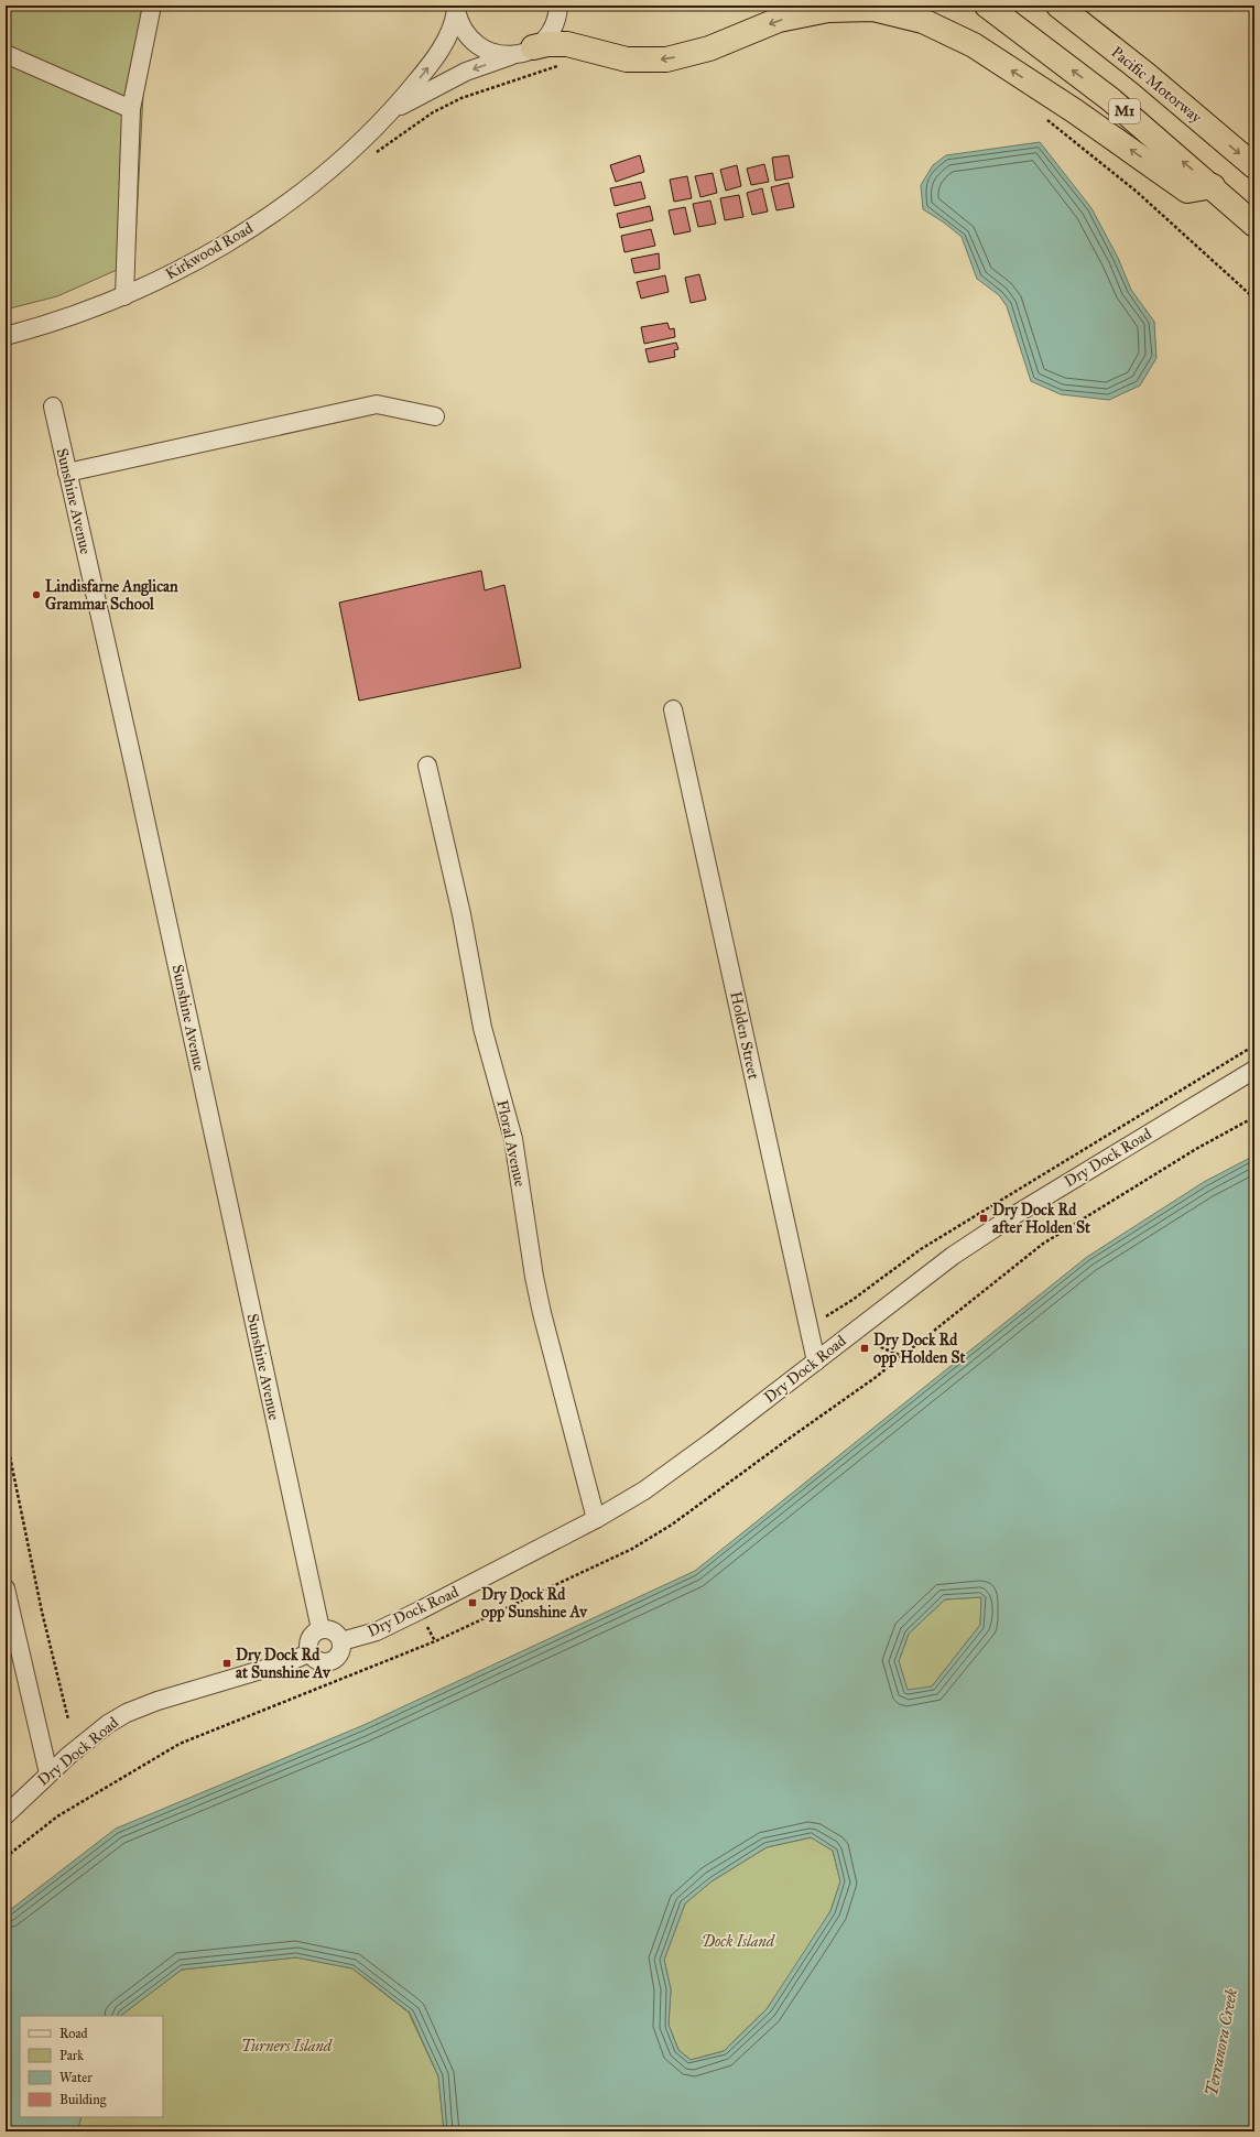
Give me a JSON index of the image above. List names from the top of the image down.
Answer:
{
  "streets": {
    "highway": ["Pacific Motorway", "M1"],
    "street": [
      "Kirkwood Road",
      "Sunshine Avenue",
      "Holden Street",
      "Floral Avenue",
      "Dry Dock Road"
    ]
  },
  "crossings": [
    ["Sunshine Avenue", "Dry Dock Road"],
    ["Holden Street", "Dry Dock Road"],
    ["Floral Avenue", "Dry Dock Road"]
  ],
  "water": ["Terranora Creek"],
  "parks": ["Dock Island", "Turners Island"],
  "places": {
    "other": ["Lindisfarne Anglican Grammar School"],
    "transit": [
      "Dry Dock Rd after Holden St",
      "Dry Dock Rd opp Holden St",
      "Dry Dock Rd opp Sunshine Av",
      "Dry Dock Rd at Sunshine Av"
    ]
  },
  "legend": [
    "Road",
    "Park",
    "Water",
    "Building"
  ]
}
